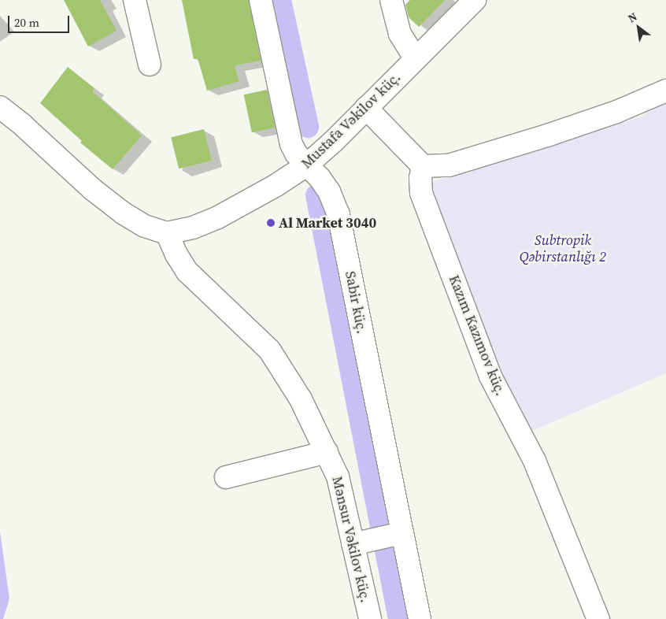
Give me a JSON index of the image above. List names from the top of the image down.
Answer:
{
  "streets": {
    "street": [
      "Mustafa Vəkilov küç.",
      "Sabir küç.",
      "Kazım Kazımov küç.",
      "Mənsur Vəkilov küç."
    ]
  },
  "crossings": [
    ["Mustafa Vəkilov küç.", "Sabir küç."],
    ["Mustafa Vəkilov küç.", "Mənsur Vəkilov küç."]
  ],
  "parks": ["Subtropik Qəbirstanlığı 2"],
  "places": ["Al Market 3040"],
  "scale_bar": "20 m",
  "north": "top left"
}
